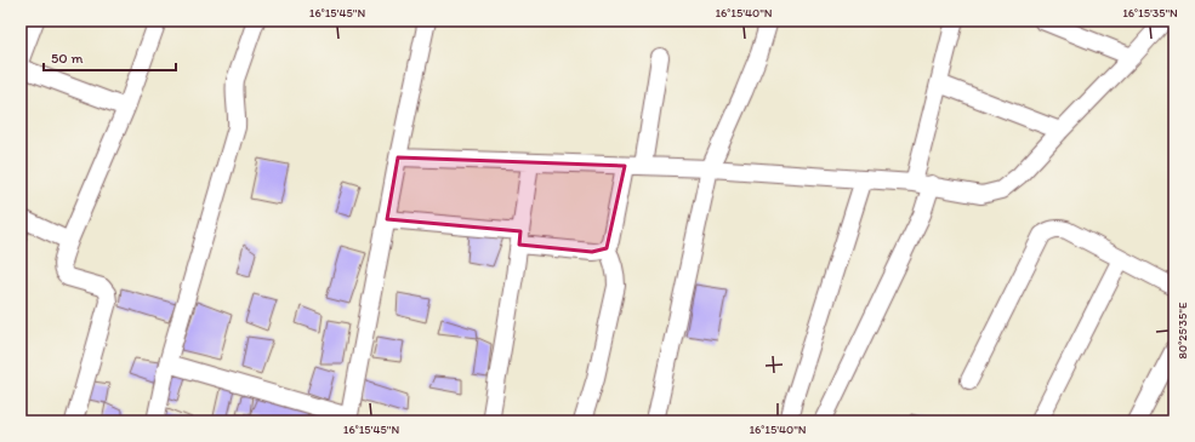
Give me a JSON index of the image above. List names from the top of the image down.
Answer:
{
  "scale_bar": "50 m",
  "coordinates": [
    "16°15'45\"N",
    "16°15'40\"N",
    "16°15'35\"N",
    "80°25'35\"E"
  ]
}
